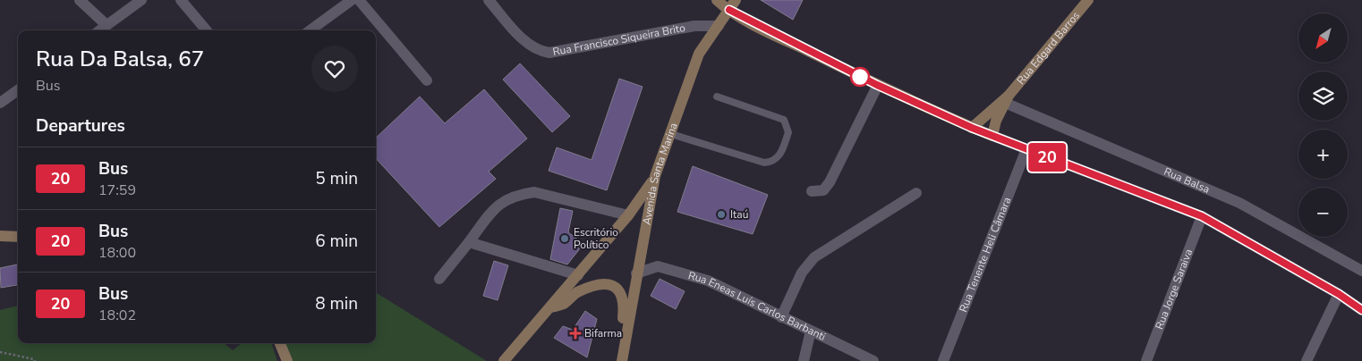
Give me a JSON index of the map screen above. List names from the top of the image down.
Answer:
{
  "streets": {
    "main road": ["Rua Edgard Barros", "Avenida Santa Marina"],
    "street": [
      "Rua Francisco Siqueira Brito",
      "Rua Balsa",
      "Rua Tenente Heli Câmara",
      "Rua Jorge Saraiva",
      "Rua Eneas Luís Carlos Barbanti"
    ]
  },
  "crossings": [
    ["Rua Francisco Siqueira Brito", "Avenida Santa Marina"],
    ["Rua Edgard Barros", "Rua Balsa"],
    ["Avenida Santa Marina", "Rua Eneas Luís Carlos Barbanti"]
  ],
  "places": {
    "other": ["Itaú", "Escritório Político"],
    "health": ["Bifarma"]
  },
  "lines": ["bus line 20"],
  "north": "bottom left",
  "page": {
    "on_map": "20",
    "map_buttons": ["+", "−"],
    "heading": [
      ["Rua Da Balsa, 67", "Bus"],
      "Departures"
    ],
    "list": [
      {
        "mark": "20",
        "name": "Bus",
        "note": "17:59",
        "value": "5 min"
      },
      {
        "mark": "20",
        "name": "Bus",
        "note": "18:00",
        "value": "6 min"
      },
      {
        "mark": "20",
        "name": "Bus",
        "note": "18:02",
        "value": "8 min"
      }
    ]
  }
}
